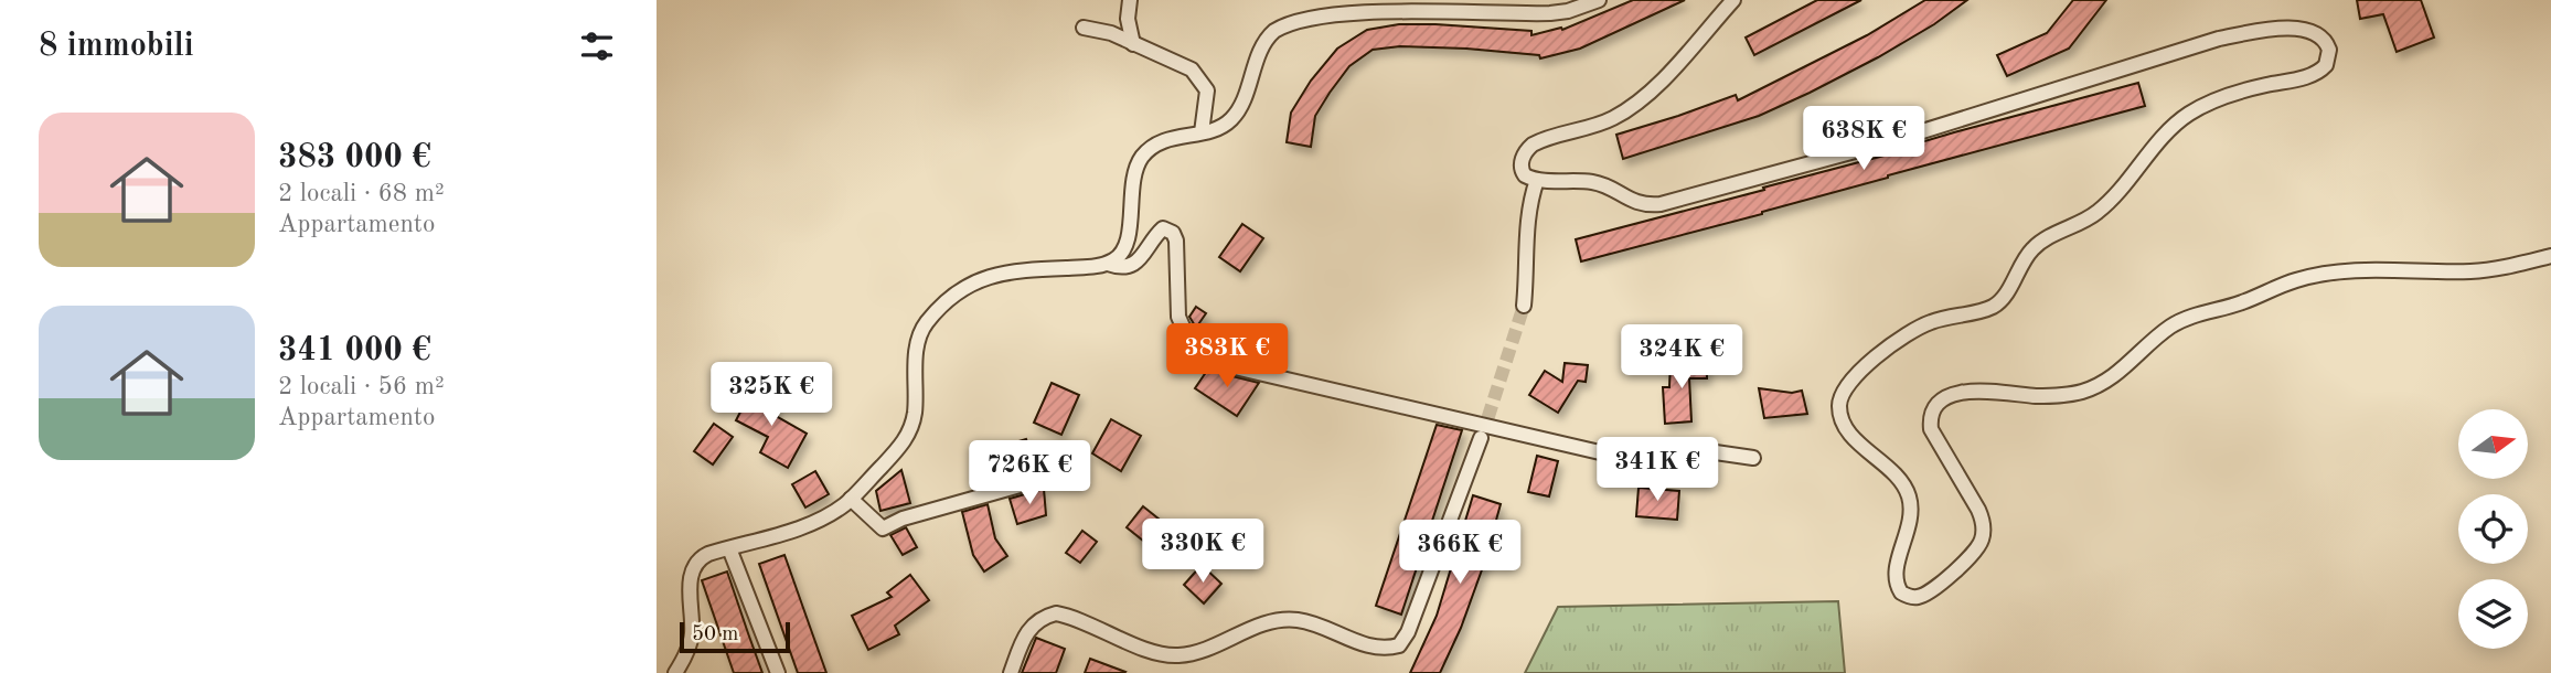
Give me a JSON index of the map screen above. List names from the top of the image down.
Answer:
{
  "scale_bar": "50 m",
  "north": "right",
  "page": {
    "heading": "8 immobili",
    "list": [
      {
        "name": "383 000 €",
        "note": "2 locali · 68 m² · Appartamento"
      },
      {
        "name": "341 000 €",
        "note": "2 locali · 56 m² · Appartamento"
      }
    ],
    "price": [
      "638K €",
      "383K €",
      "324K €",
      "325K €",
      "341K €",
      "726K €",
      "330K €",
      "366K €"
    ],
    "scale": "50 m"
  }
}
